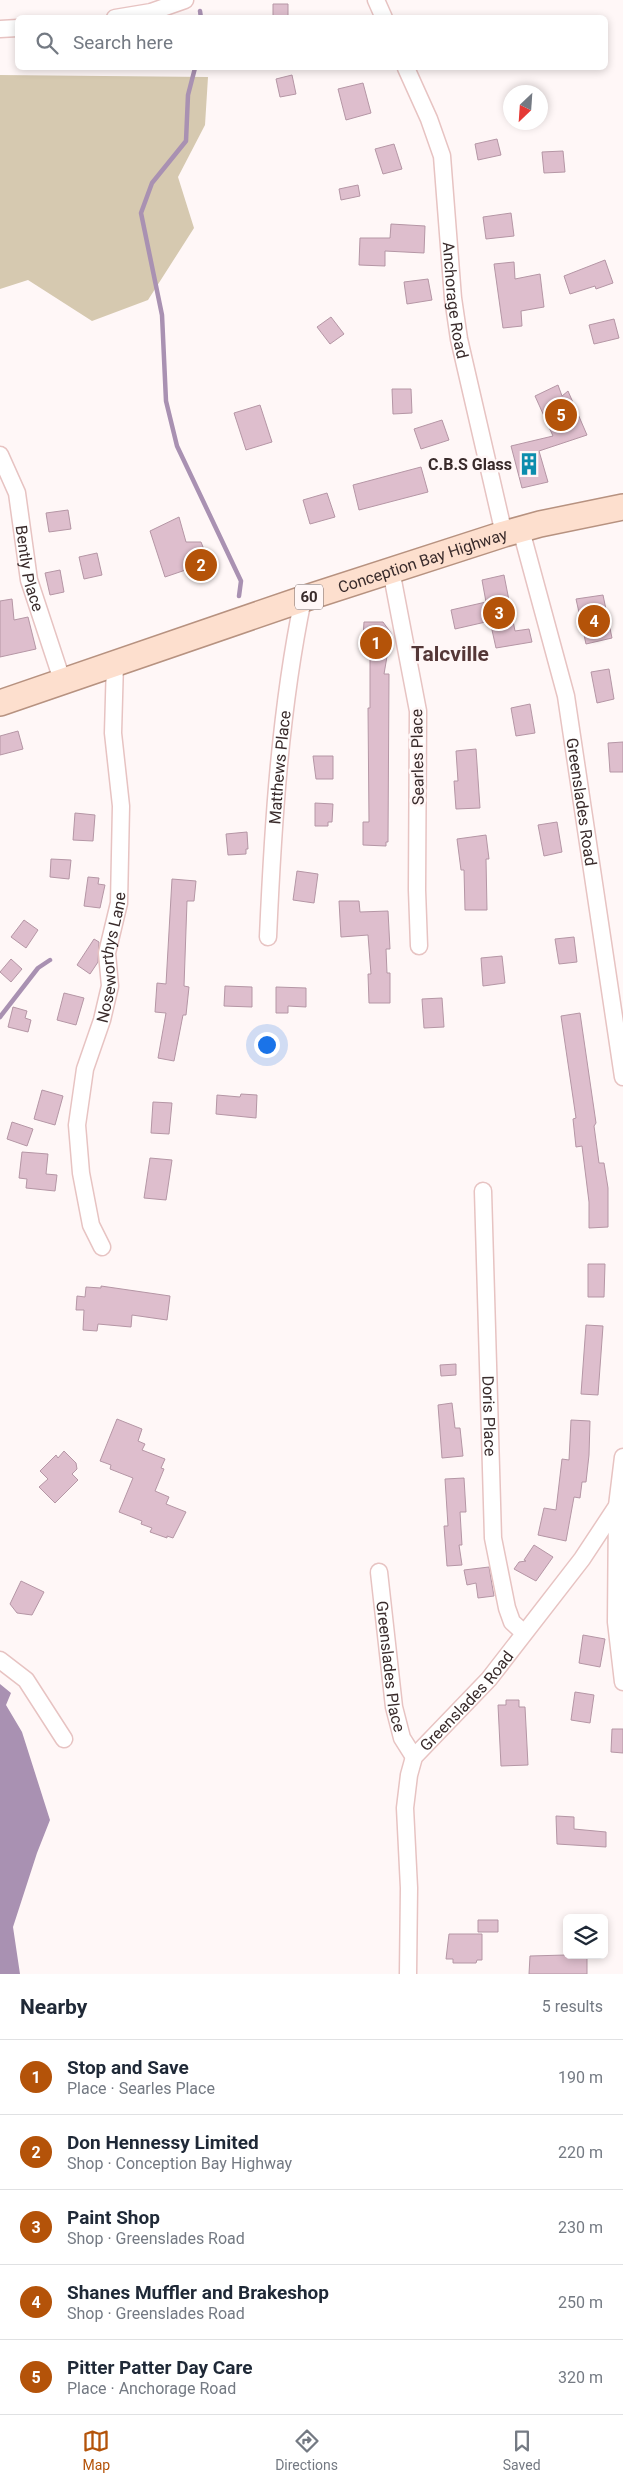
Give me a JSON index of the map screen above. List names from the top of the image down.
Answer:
{
  "streets": {
    "main road": ["Conception Bay Highway", "60"],
    "street": [
      "Anchorage Road",
      "Bently Place",
      "Searles Place",
      "Matthews Place",
      "Greenslades Road",
      "Noseworthys Lane",
      "Doris Place",
      "Greenslades Place"
    ]
  },
  "crossings": [
    ["Anchorage Road", "Conception Bay Highway"],
    ["Anchorage Road", "Greenslades Road"],
    ["Conception Bay Highway", "Bently Place"],
    ["Conception Bay Highway", "Searles Place"],
    ["Conception Bay Highway", "Matthews Place"],
    ["Conception Bay Highway", "Greenslades Road"],
    ["Conception Bay Highway", "Noseworthys Lane"],
    ["Greenslades Road", "Doris Place"],
    ["Greenslades Road", "Greenslades Place"]
  ],
  "districts": ["Talcville"],
  "places": {
    "building": ["C.B.S Glass"]
  },
  "north": "bottom left",
  "page": {
    "search": "Search here",
    "pins": [
      "5",
      "2",
      "3",
      "4",
      "1"
    ],
    "heading": ["Nearby", "5 results"],
    "list": [
      {
        "mark": "1",
        "name": "Stop and Save",
        "note": "Place · Searles Place",
        "value": "190 m"
      },
      {
        "mark": "2",
        "name": "Don Hennessy Limited",
        "note": "Shop · Conception Bay Highway",
        "value": "220 m"
      },
      {
        "mark": "3",
        "name": "Paint Shop",
        "note": "Shop · Greenslades Road",
        "value": "230 m"
      },
      {
        "mark": "4",
        "name": "Shanes Muffler and Brakeshop",
        "note": "Shop · Greenslades Road",
        "value": "250 m"
      },
      {
        "mark": "5",
        "name": "Pitter Patter Day Care",
        "note": "Place · Anchorage Road",
        "value": "320 m"
      }
    ],
    "nav": ["Map", "Directions", "Saved"]
  }
}
